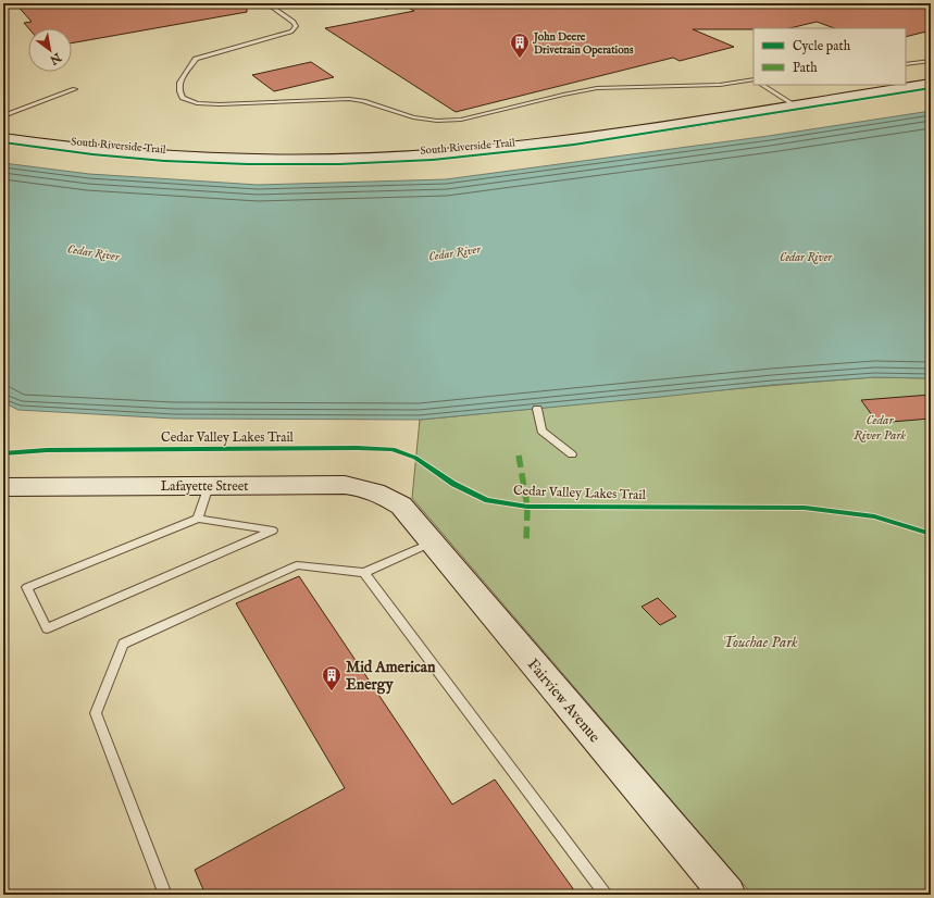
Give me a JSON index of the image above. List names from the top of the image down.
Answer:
{
  "streets": {
    "main road": ["Lafayette Street", "Fairview Avenue"],
    "cycle path": ["South Riverside Trail", "Cedar Valley Lakes Trail"]
  },
  "crossings": [
    ["Lafayette Street", "Fairview Avenue"]
  ],
  "water": ["Cedar River"],
  "parks": ["Cedar River Park", "Touchae Park"],
  "places": {
    "building": ["John Deere Drivetrain Operations", "Mid American Energy"]
  },
  "legend": ["Cycle path", "Path"],
  "north": "bottom right"
}
